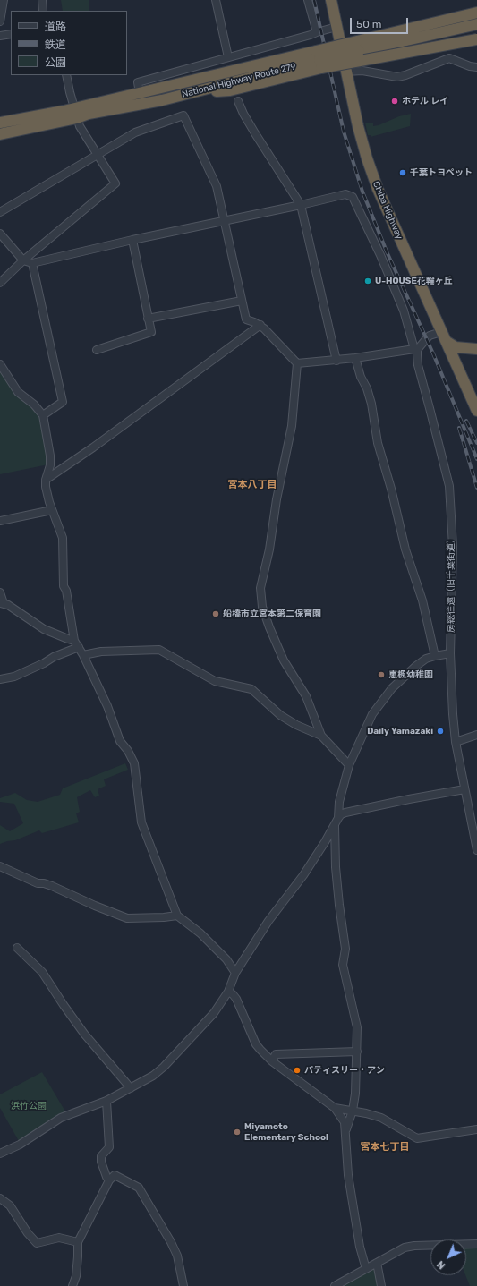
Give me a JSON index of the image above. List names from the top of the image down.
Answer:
{
  "streets": {
    "highway": ["National Highway Route 279", "Chiba Highway"],
    "street": ["房総往還（旧千葉街道）"]
  },
  "districts": ["宮本八丁目", "宮本七丁目"],
  "parks": ["浜竹公園"],
  "places": [
    "ホテル レイ",
    "千葉トヨペット",
    "U-HOUSE花輪ヶ丘",
    "船橋市立宮本第二保育園",
    "恵楓幼稚園",
    "Daily Yamazaki",
    "パティスリー・アン",
    "Miyamoto Elementary School"
  ],
  "legend": ["道路", "鉄道", "公園"],
  "scale_bar": "50 m",
  "north": "bottom left"
}
